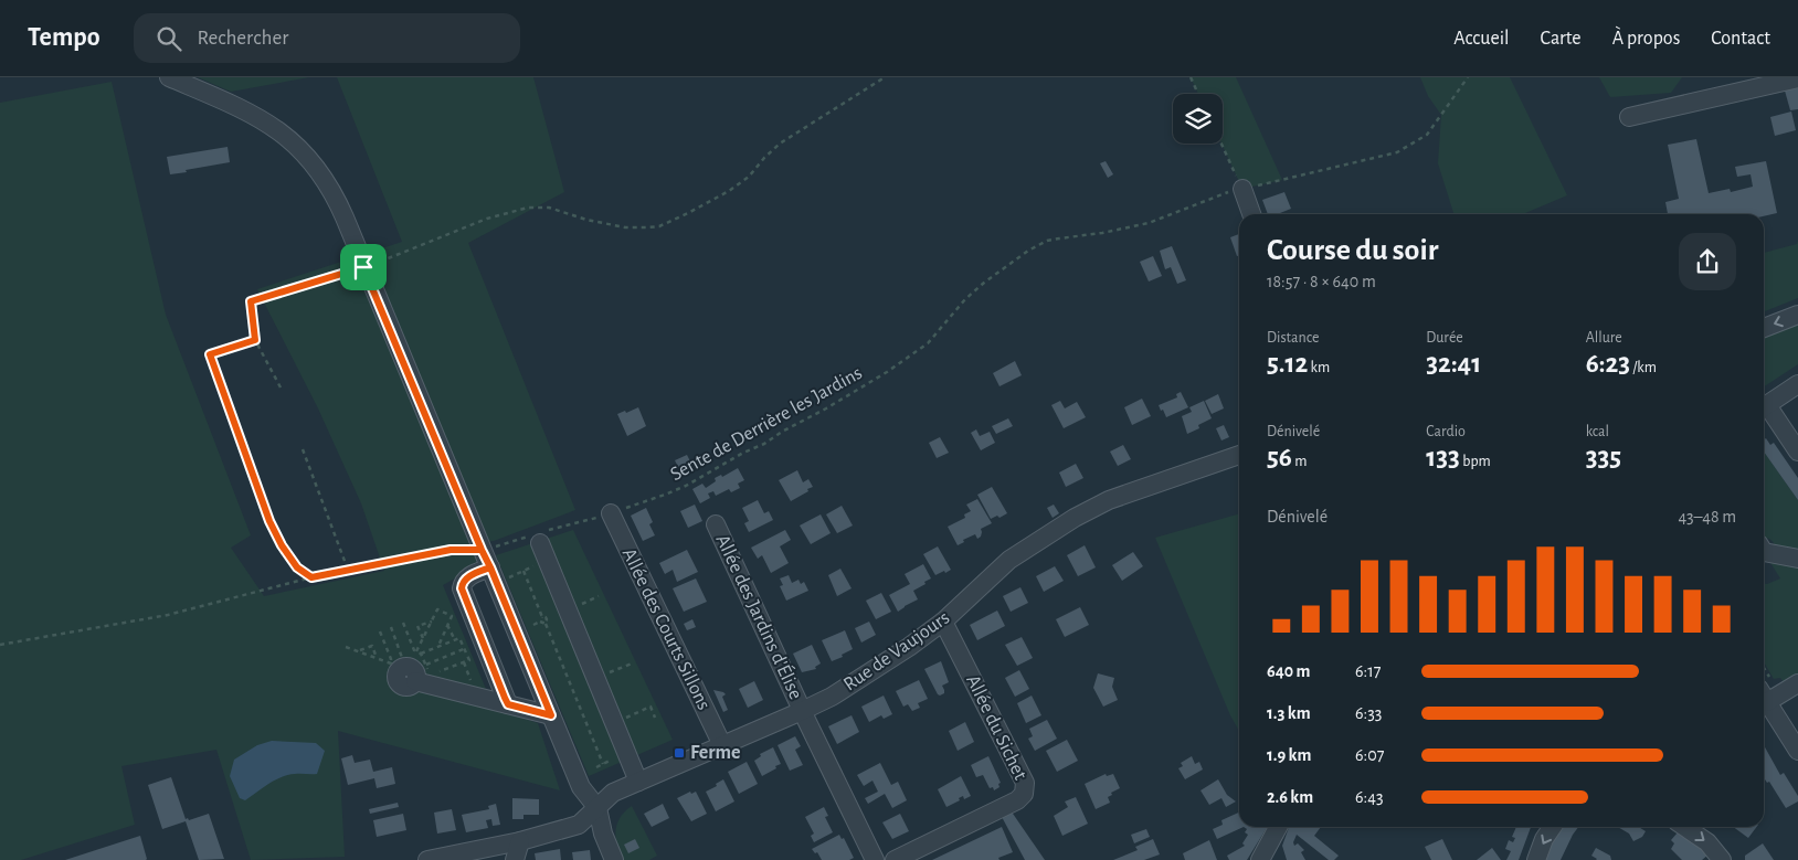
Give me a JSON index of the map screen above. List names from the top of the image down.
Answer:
{
  "streets": {
    "street": [
      "Allée des Jardins d'Élise",
      "Allée des Courts Sillons",
      "Rue de Vaujours",
      "Allée du Sichet"
    ],
    "path": ["Sente de Derrière les Jardins"]
  },
  "crossings": [
    ["Sente de Derrière les Jardins", "Allée des Courts Sillons"],
    ["Allée des Jardins d'Élise", "Rue de Vaujours"],
    ["Allée des Courts Sillons", "Rue de Vaujours"],
    ["Rue de Vaujours", "Allée du Sichet"]
  ],
  "places": {
    "transit": ["Ferme"]
  },
  "page": {
    "header": "Tempo",
    "search": "Rechercher",
    "nav": [
      "Accueil",
      "Carte",
      "À propos",
      "Contact"
    ],
    "heading": ["Course du soir", "18:57 · 8 × 640 m"],
    "stats": [
      ["Distance", "5.12 km"],
      ["Durée", "32:41"],
      ["Allure", "6:23 /km"],
      ["Dénivelé", "56 m"],
      ["Cardio", "133 bpm"],
      ["kcal", "335"]
    ],
    "chart": ["Dénivelé", "43–48 m"],
    "list": [
      {
        "name": "640 m",
        "note": "6:17"
      },
      {
        "name": "1.3 km",
        "note": "6:33"
      },
      {
        "name": "1.9 km",
        "note": "6:07"
      },
      {
        "name": "2.6 km",
        "note": "6:43"
      }
    ]
  }
}
